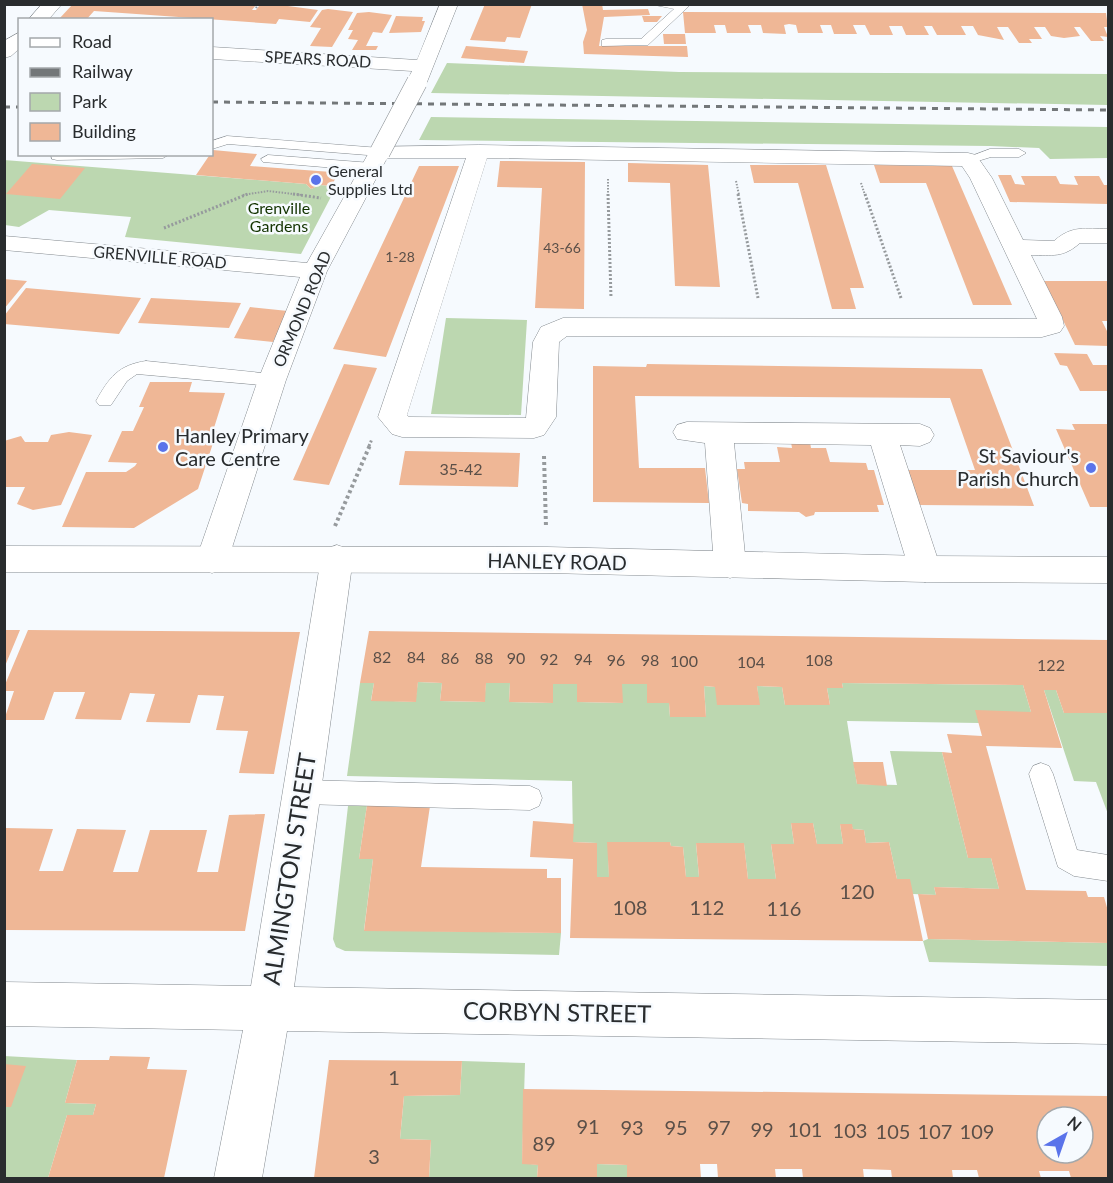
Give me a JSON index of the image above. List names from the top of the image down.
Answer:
{
  "streets": {
    "street": [
      "SPEARS ROAD",
      "GRENVILLE ROAD",
      "ORMOND ROAD",
      "HANLEY ROAD",
      "ALMINGTON STREET",
      "CORBYN STREET"
    ]
  },
  "crossings": [
    ["SPEARS ROAD", "ORMOND ROAD"],
    ["GRENVILLE ROAD", "ORMOND ROAD"],
    ["ORMOND ROAD", "HANLEY ROAD"],
    ["HANLEY ROAD", "ALMINGTON STREET"],
    ["ALMINGTON STREET", "CORBYN STREET"]
  ],
  "parks": ["Grenville Gardens"],
  "places": ["General Supplies Ltd", "Hanley Primary Care Centre", "St Saviour's Parish Church"],
  "house_numbers": [
    "43-66",
    "1-28",
    "35-42",
    "82",
    "84",
    "86",
    "88",
    "90",
    "92",
    "94",
    "96",
    "98",
    "108",
    "100",
    "104",
    "122",
    "120",
    "108",
    "112",
    "116",
    "1",
    "91",
    "93",
    "95",
    "97",
    "99",
    "101",
    "103",
    "105",
    "107",
    "109",
    "89",
    "3"
  ],
  "legend": [
    "Road",
    "Railway",
    "Park",
    "Building"
  ],
  "north": "top right"
}
